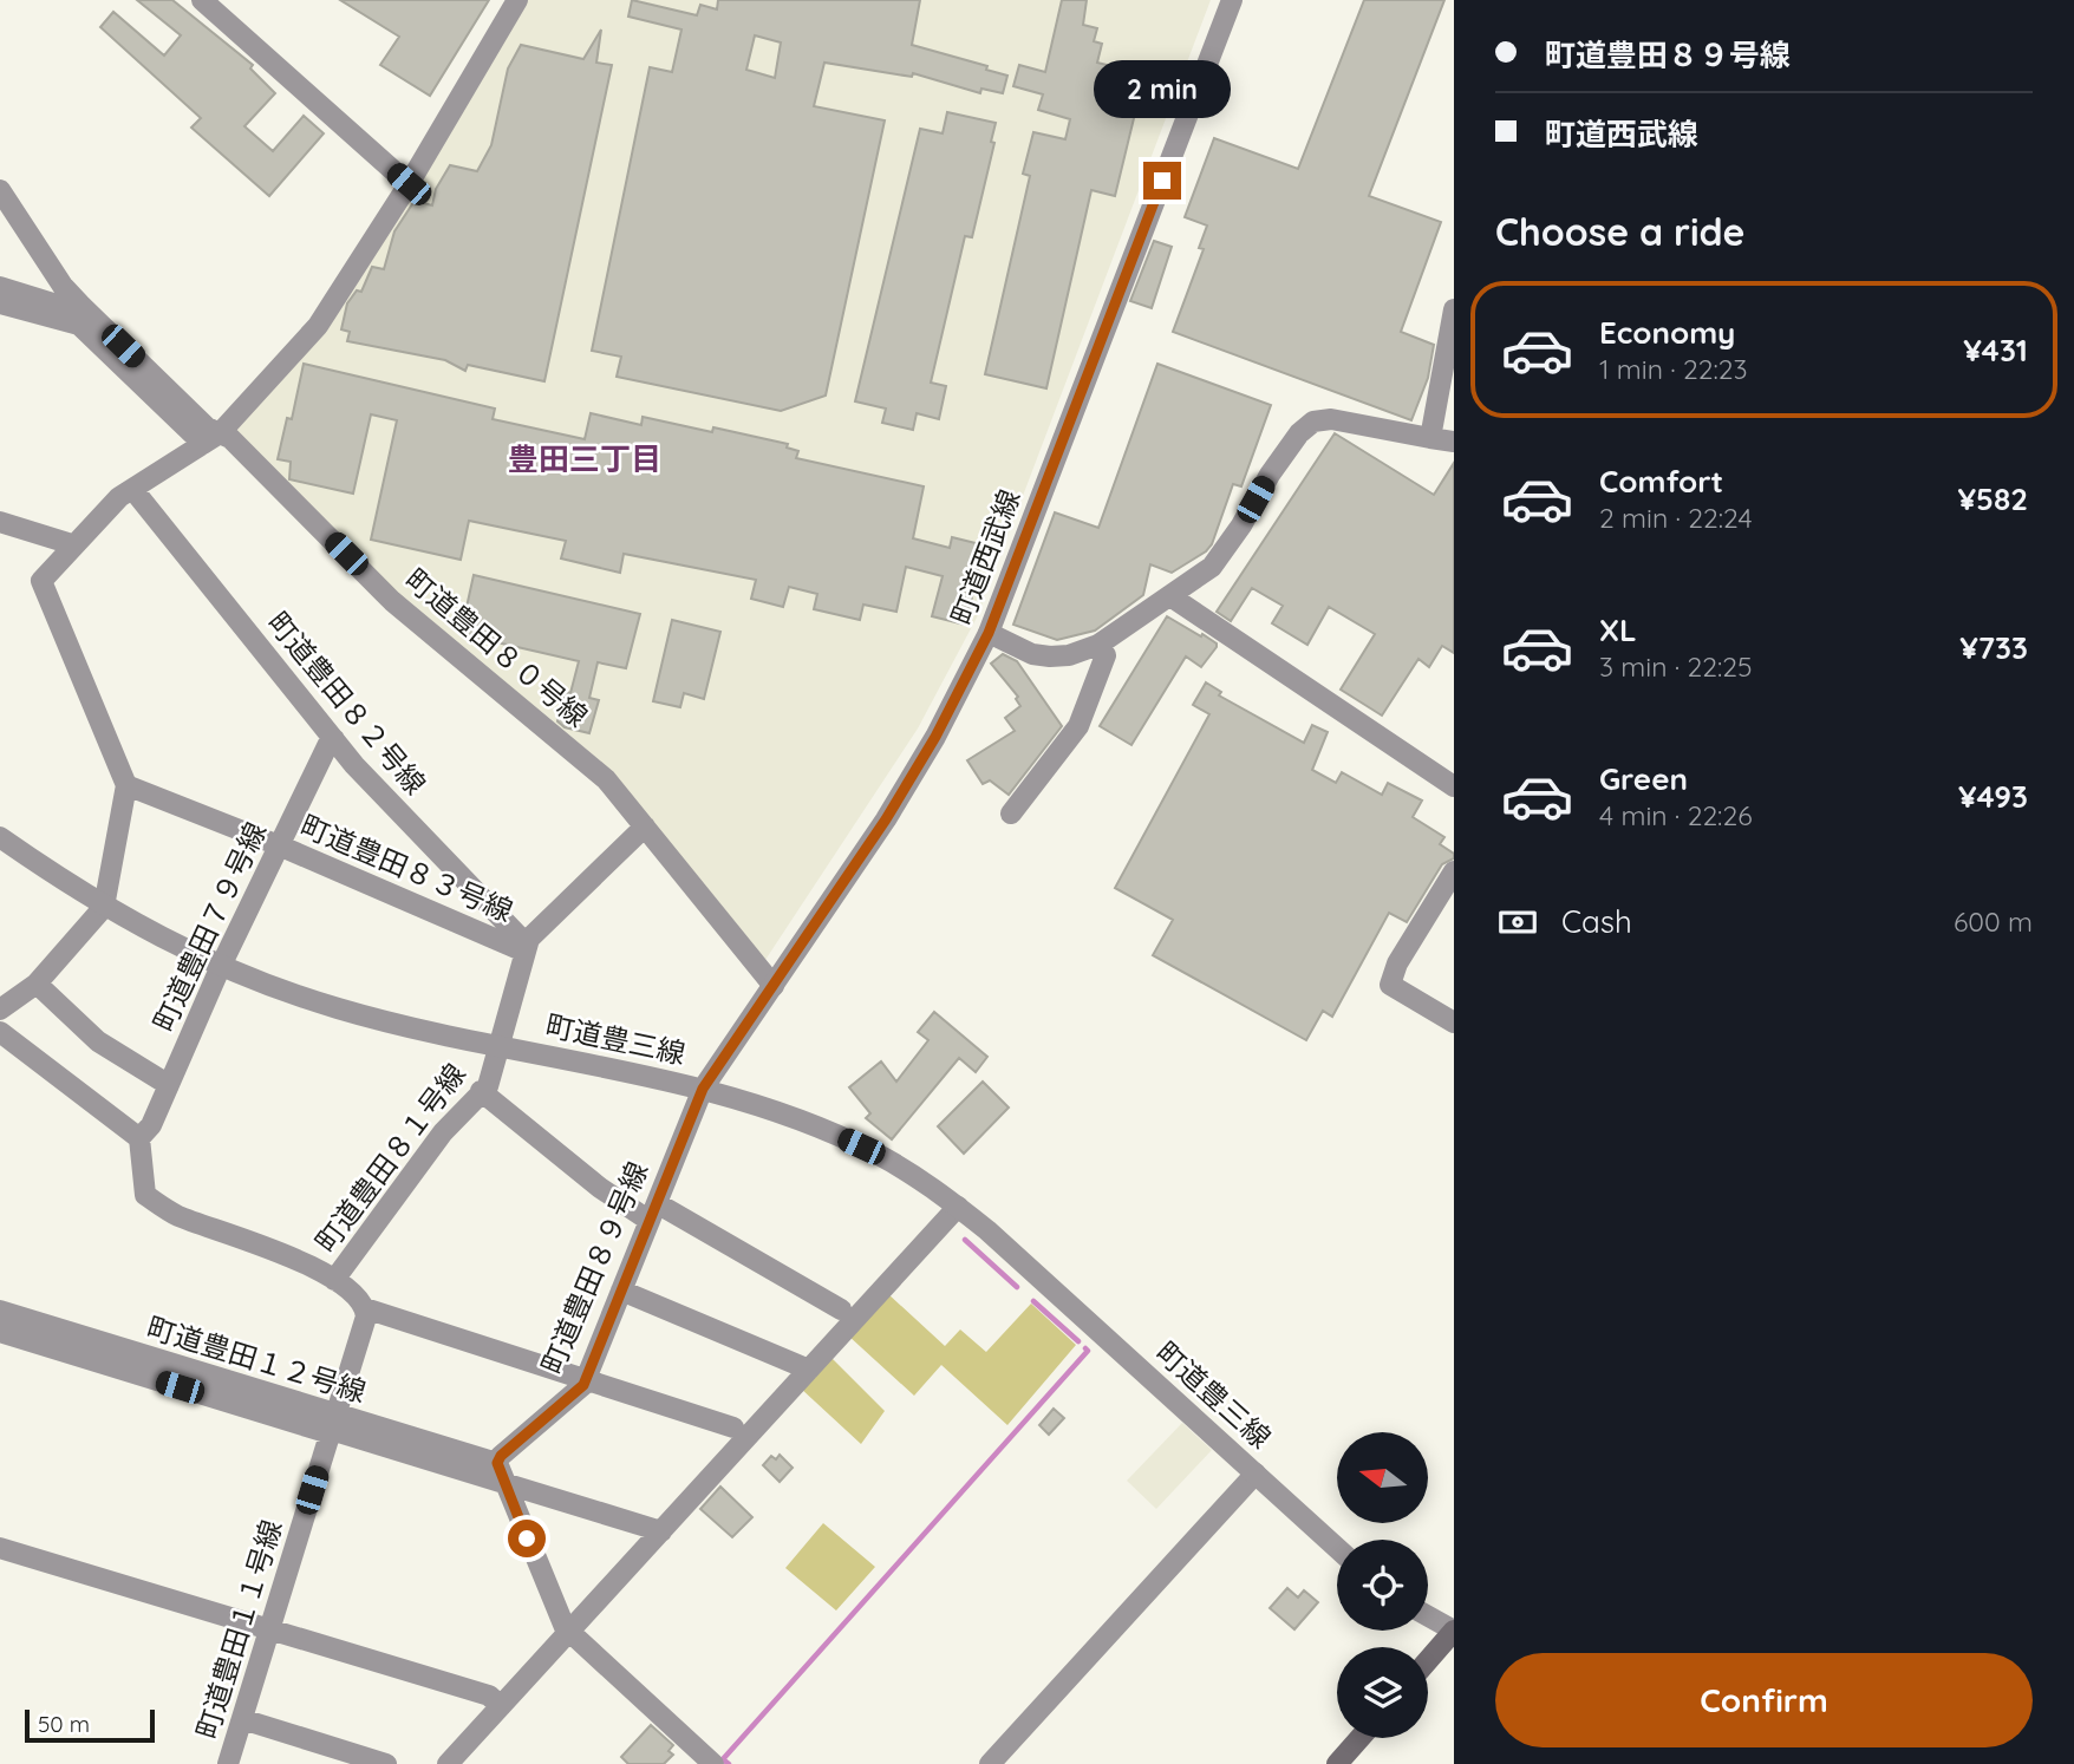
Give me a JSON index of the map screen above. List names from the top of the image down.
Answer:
{
  "streets": {
    "street": [
      "町道西武線",
      "町道豊田８０号線",
      "町道豊田８２号線",
      "町道豊田８３号線",
      "町道豊田７９号線",
      "町道豊三線",
      "町道豊田８１号線",
      "町道豊田８９号線",
      "町道豊田１２号線",
      "町道豊田１１号線"
    ]
  },
  "crossings": [
    ["町道西武線", "町道豊田８０号線"],
    ["町道西武線", "町道豊三線"],
    ["町道西武線", "町道豊田８９号線"],
    ["町道豊田８２号線", "町道豊田８３号線"],
    ["町道豊田８２号線", "町道豊田７９号線"],
    ["町道豊田８２号線", "町道豊田８１号線"],
    ["町道豊田８３号線", "町道豊田７９号線"],
    ["町道豊田８３号線", "町道豊田８１号線"],
    ["町道豊田７９号線", "町道豊三線"],
    ["町道豊三線", "町道豊田８１号線"],
    ["町道豊三線", "町道豊田８９号線"],
    ["町道豊田８９号線", "町道豊田１２号線"],
    ["町道豊田１２号線", "町道豊田１１号線"]
  ],
  "districts": ["豊田三丁目"],
  "scale_bar": "50 m",
  "north": "left",
  "page": {
    "banner": ["町道豊田８９号線", "町道西武線"],
    "bubble": "2 min",
    "heading": "Choose a ride",
    "list": [
      {
        "name": "Economy",
        "note": "1 min · 22:23",
        "value": "¥431"
      },
      {
        "name": "Comfort",
        "note": "2 min · 22:24",
        "value": "¥582"
      },
      {
        "name": "XL",
        "note": "3 min · 22:25",
        "value": "¥733"
      },
      {
        "name": "Green",
        "note": "4 min · 22:26",
        "value": "¥493"
      }
    ],
    "pay": ["Cash", "600 m"],
    "buttons": "Confirm",
    "scale": "50 m"
  }
}
